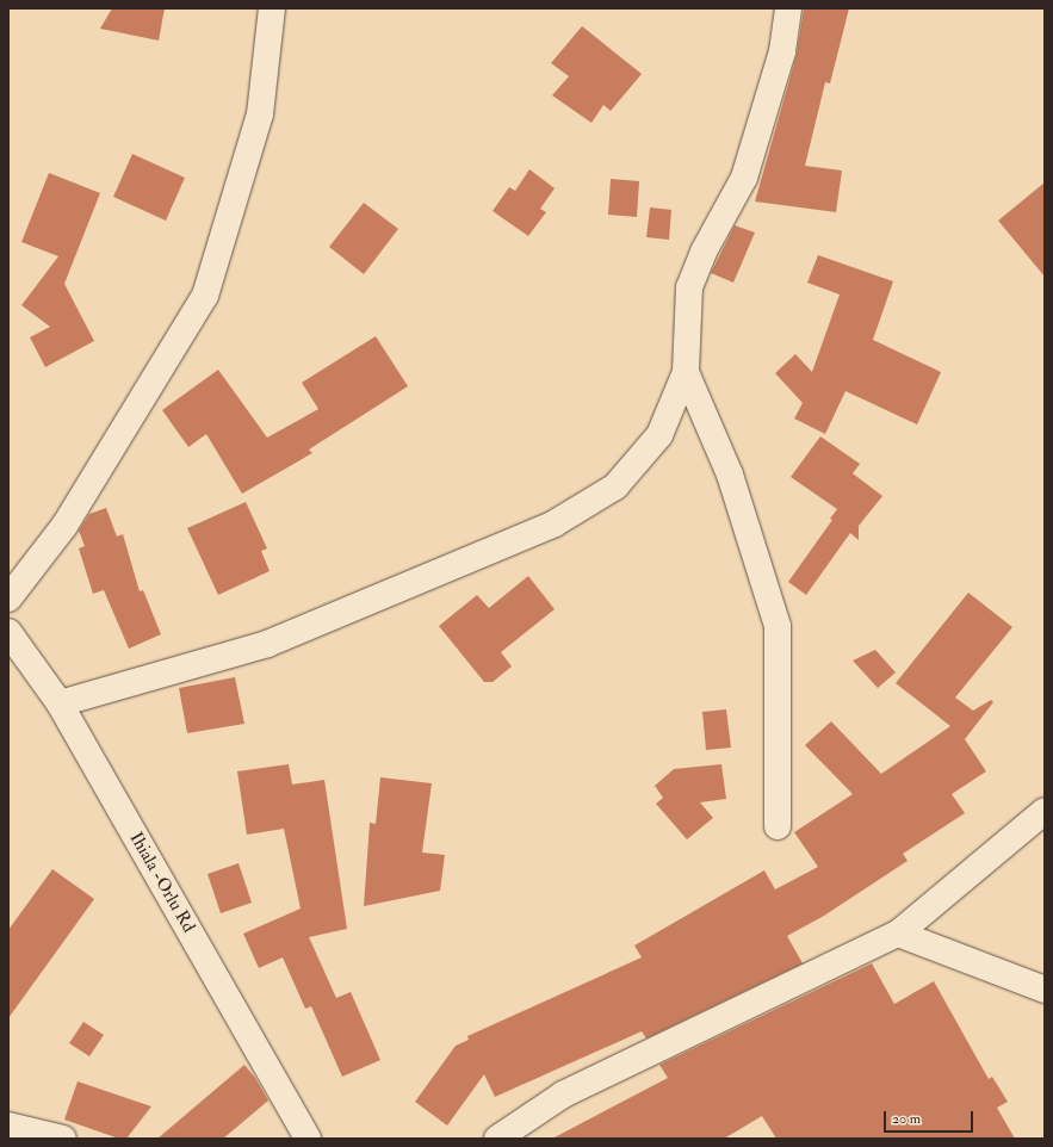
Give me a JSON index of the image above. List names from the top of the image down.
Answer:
{
  "streets": {
    "street": ["Ihiala -Orlu Rd"]
  },
  "scale_bar": "20 m"
}
